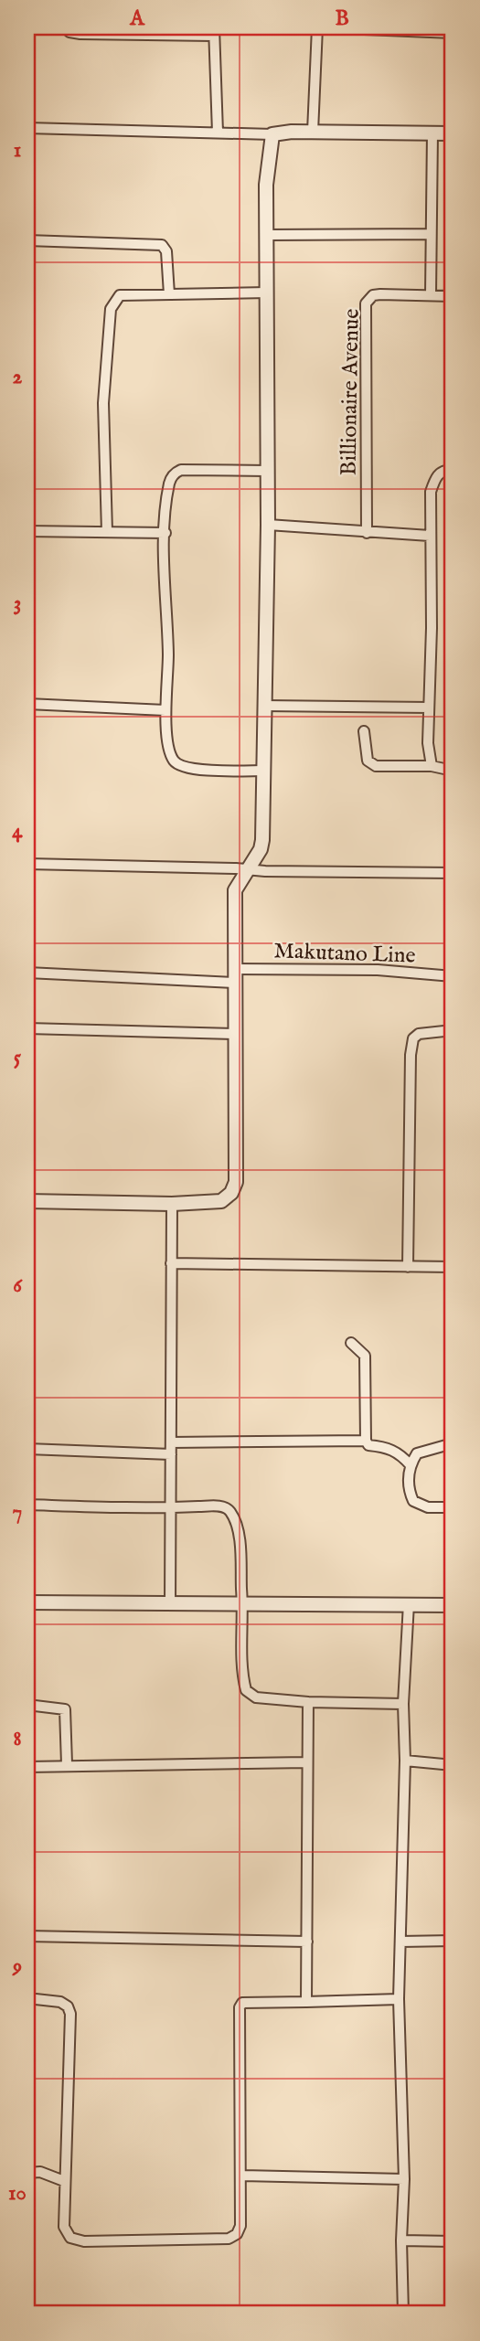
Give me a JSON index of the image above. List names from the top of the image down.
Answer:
{
  "streets": {
    "street": ["Billionaire Avenue", "Makutano Line"]
  },
  "grid": {
    "columns": ["A", "B"],
    "rows": [
      "1",
      "2",
      "3",
      "4",
      "5",
      "6",
      "7",
      "8",
      "9",
      "10"
    ]
  }
}
